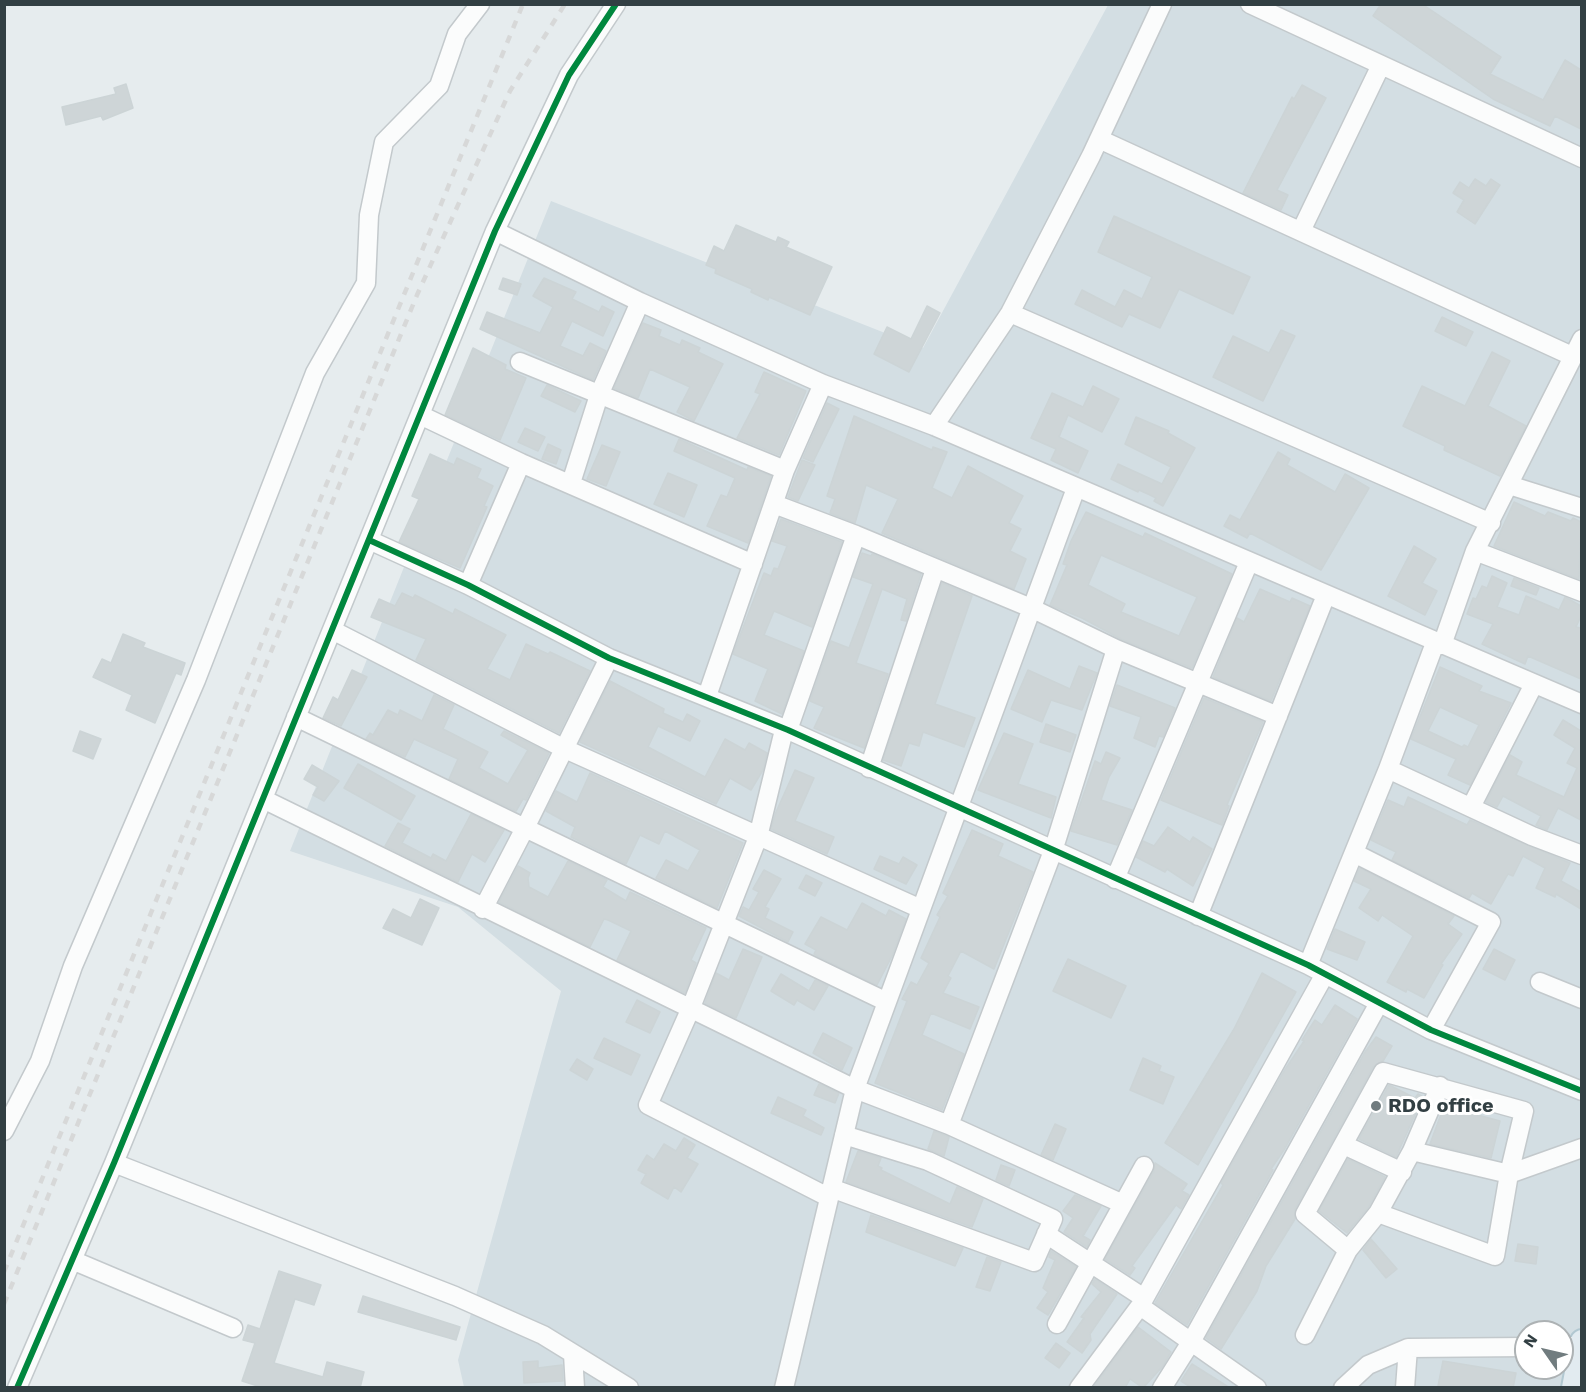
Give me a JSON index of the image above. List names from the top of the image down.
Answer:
{
  "places": ["RDO office"],
  "north": "top left"
}
